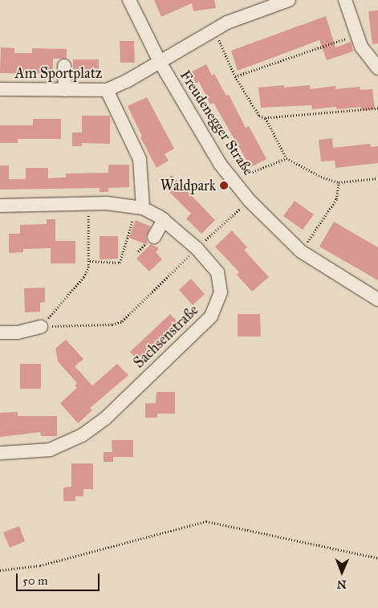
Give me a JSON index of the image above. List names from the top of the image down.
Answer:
{
  "streets": {
    "street": ["Am Sportplatz", "Freudenegger Straße", "Sachsenstraße"]
  },
  "crossings": [
    ["Am Sportplatz", "Freudenegger Straße"]
  ],
  "places": ["Waldpark"],
  "scale_bar": "50 m",
  "north": "bottom"
}
